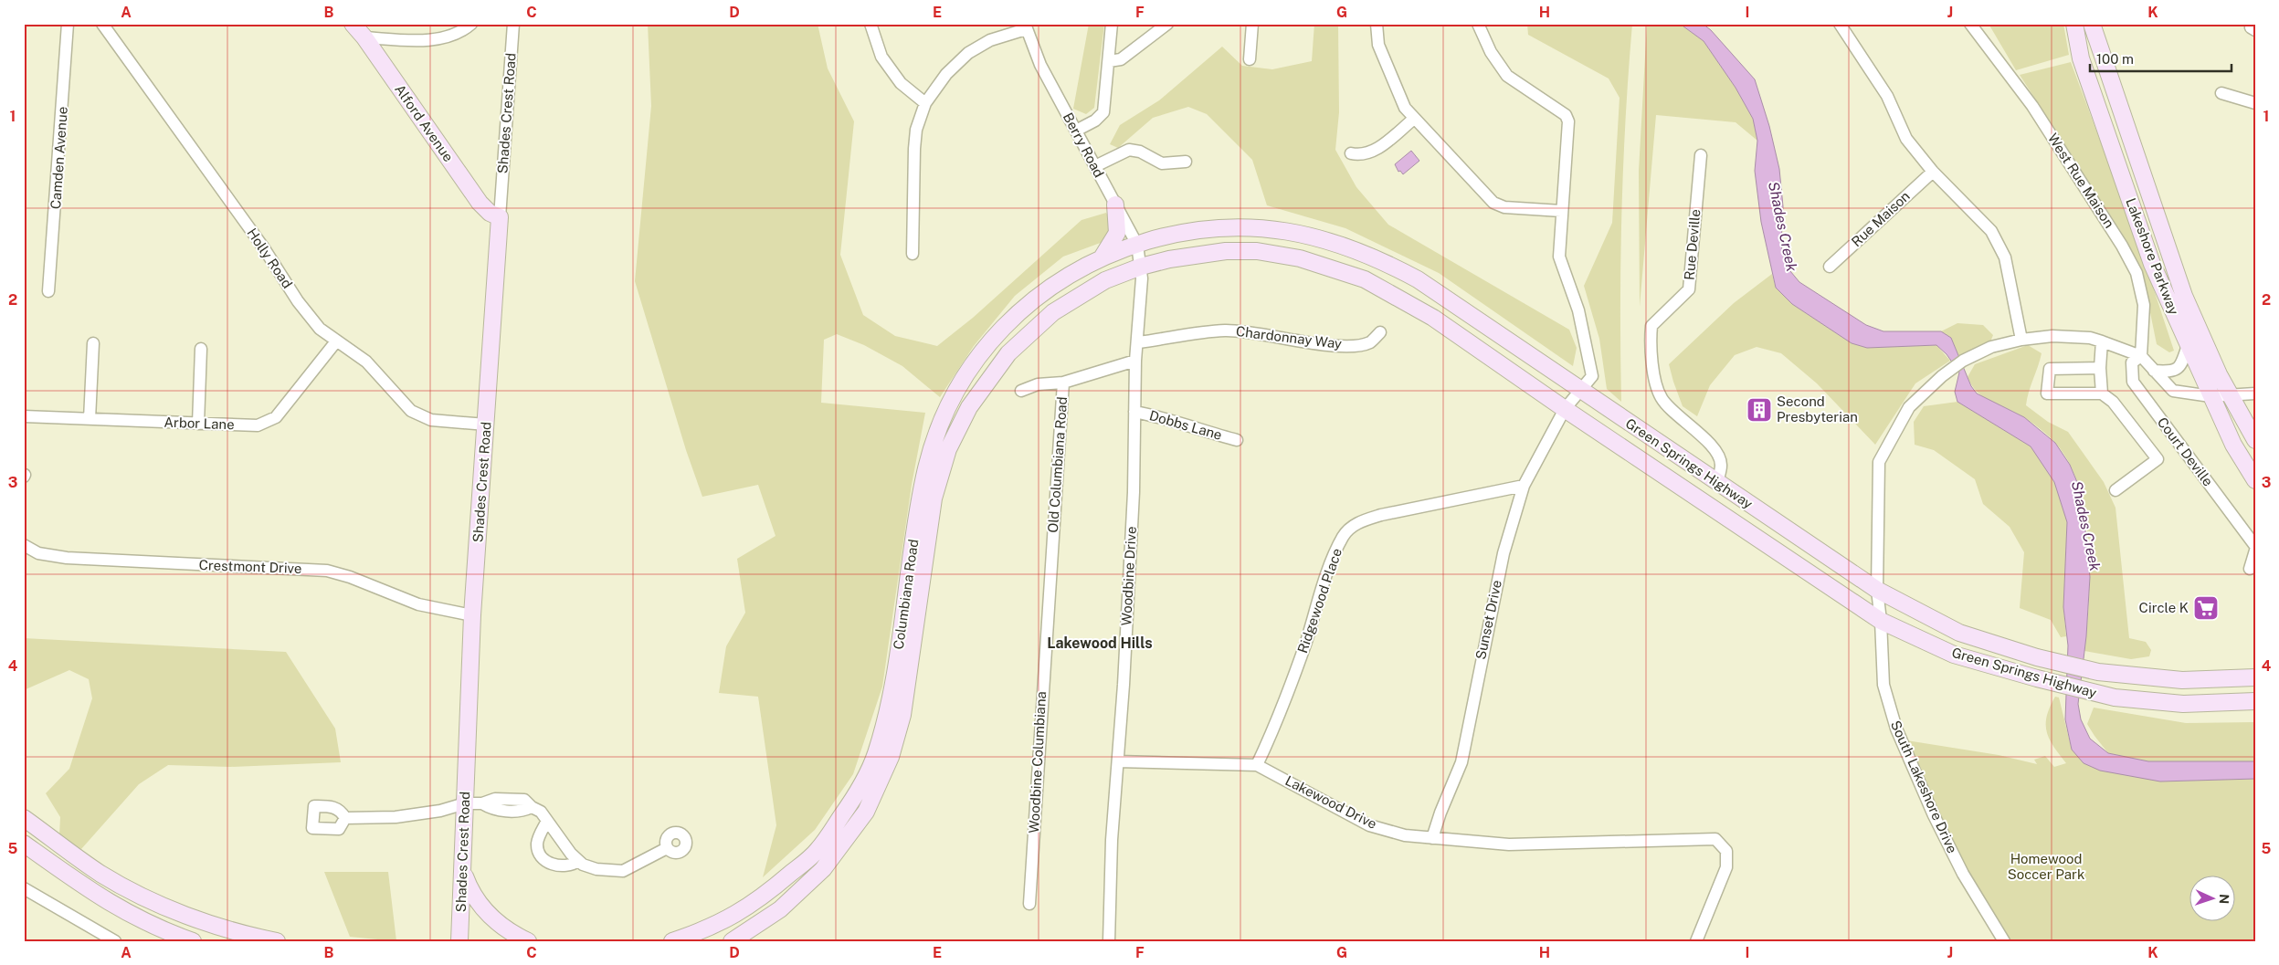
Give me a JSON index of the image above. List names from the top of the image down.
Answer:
{
  "streets": {
    "main road": [
      "Shades Crest Road",
      "Alford Avenue",
      "Lakeshore Parkway",
      "Green Springs Highway",
      "Columbiana Road"
    ],
    "street": [
      "Berry Road",
      "Camden Avenue",
      "West Rue Maison",
      "Rue Maison",
      "Rue Deville",
      "Holly Road",
      "Chardonnay Way",
      "Arbor Lane",
      "Dobbs Lane",
      "Court Deville",
      "Old Columbiana Road",
      "Crestmont Drive",
      "Woodbine Drive",
      "Ridgewood Place",
      "Sunset Drive",
      "Woodbine Columbiana",
      "South Lakeshore Drive",
      "Lakewood Drive"
    ]
  },
  "crossings": [
    ["Shades Crest Road", "Alford Avenue"],
    ["Shades Crest Road", "Holly Road"],
    ["Shades Crest Road", "Crestmont Drive"],
    ["Berry Road", "Green Springs Highway"],
    ["Berry Road", "Woodbine Drive"],
    ["Berry Road", "Columbiana Road"],
    ["West Rue Maison", "Court Deville"],
    ["West Rue Maison", "South Lakeshore Drive"],
    ["Rue Deville", "Green Springs Highway"],
    ["Holly Road", "Arbor Lane"],
    ["Chardonnay Way", "Woodbine Drive"],
    ["Dobbs Lane", "Woodbine Drive"],
    ["Court Deville", "South Lakeshore Drive"],
    ["Green Springs Highway", "Woodbine Drive"],
    ["Green Springs Highway", "Columbiana Road"],
    ["Green Springs Highway", "Sunset Drive"],
    ["Green Springs Highway", "South Lakeshore Drive"],
    ["Old Columbiana Road", "Woodbine Drive"],
    ["Old Columbiana Road", "Woodbine Columbiana"],
    ["Woodbine Drive", "Columbiana Road"],
    ["Woodbine Drive", "Lakewood Drive"],
    ["Ridgewood Place", "Sunset Drive"],
    ["Ridgewood Place", "Lakewood Drive"],
    ["Sunset Drive", "Lakewood Drive"]
  ],
  "districts": ["Lakewood Hills"],
  "water": ["Shades Creek"],
  "parks": ["Homewood Soccer Park"],
  "places": {
    "building": ["Second Presbyterian"],
    "supermarket": ["Circle K"]
  },
  "scale_bar": "100 m",
  "north": "right",
  "grid": {
    "columns": [
      "A",
      "B",
      "C",
      "D",
      "E",
      "F",
      "G",
      "H",
      "I",
      "J",
      "K"
    ],
    "rows": [
      "1",
      "2",
      "3",
      "4",
      "5"
    ]
  }
}
